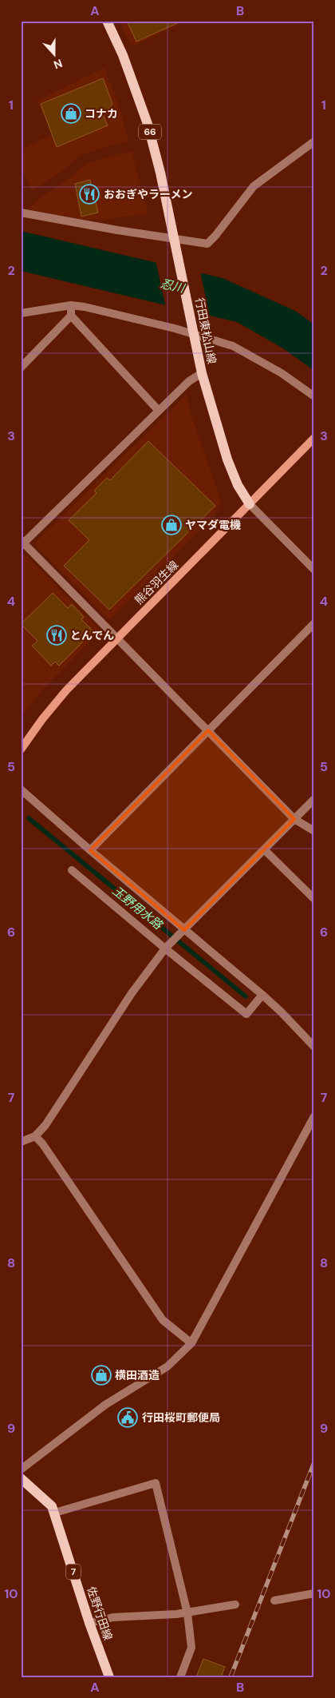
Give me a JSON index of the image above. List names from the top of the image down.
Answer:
{
  "streets": {
    "main road": [
      "66",
      "行田東松山線",
      "熊谷羽生線",
      "7",
      "佐野行田線"
    ]
  },
  "crossings": [
    ["行田東松山線", "熊谷羽生線"]
  ],
  "water": ["忍川", "玉野用水路"],
  "places": {
    "shop": ["コナカ", "ヤマダ電機", "横田酒造"],
    "restaurant": ["おおぎやラーメン", "とんでん"],
    "public building": ["行田桜町郵便局"]
  },
  "north": "bottom",
  "grid": {
    "columns": ["A", "B"],
    "rows": [
      "1",
      "2",
      "3",
      "4",
      "5",
      "6",
      "7",
      "8",
      "9",
      "10"
    ]
  }
}
